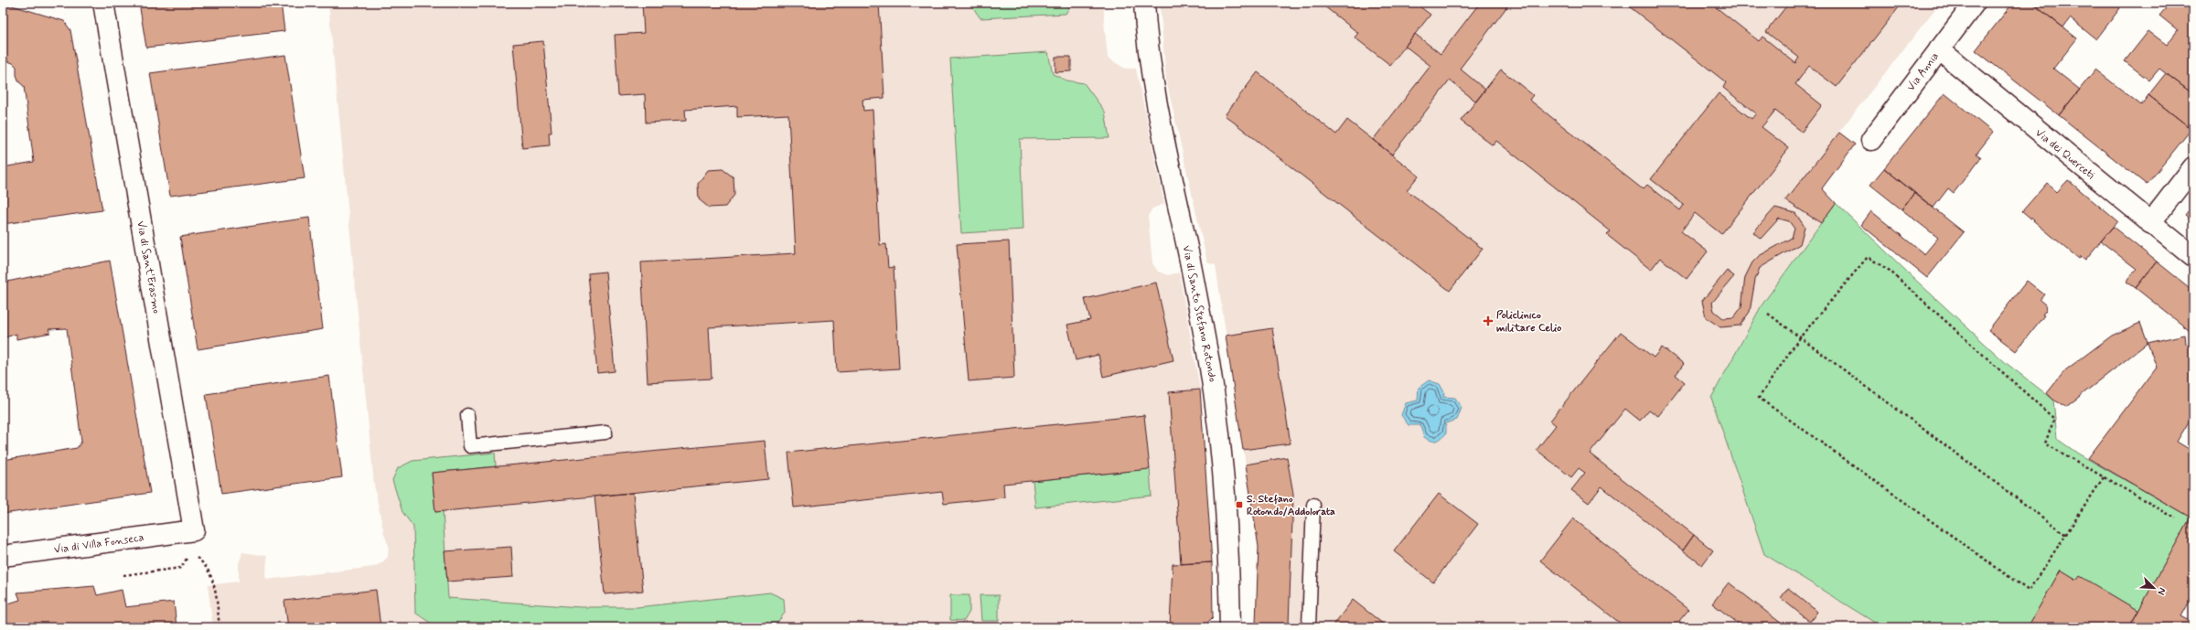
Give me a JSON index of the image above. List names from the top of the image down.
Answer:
{
  "streets": {
    "street": [
      "Via Annia",
      "Via dei Querceti",
      "Via di Sant'Erasmo",
      "Via di Santo Stefano Rotondo",
      "Via di Villa Fonseca"
    ]
  },
  "crossings": [
    ["Via Annia", "Via dei Querceti"],
    ["Via di Sant'Erasmo", "Via di Villa Fonseca"]
  ],
  "places": {
    "health": ["Policlinico militare Celio"],
    "transit": ["S. Stefano Rotondo/Addolorata"]
  },
  "north": "bottom right"
}
